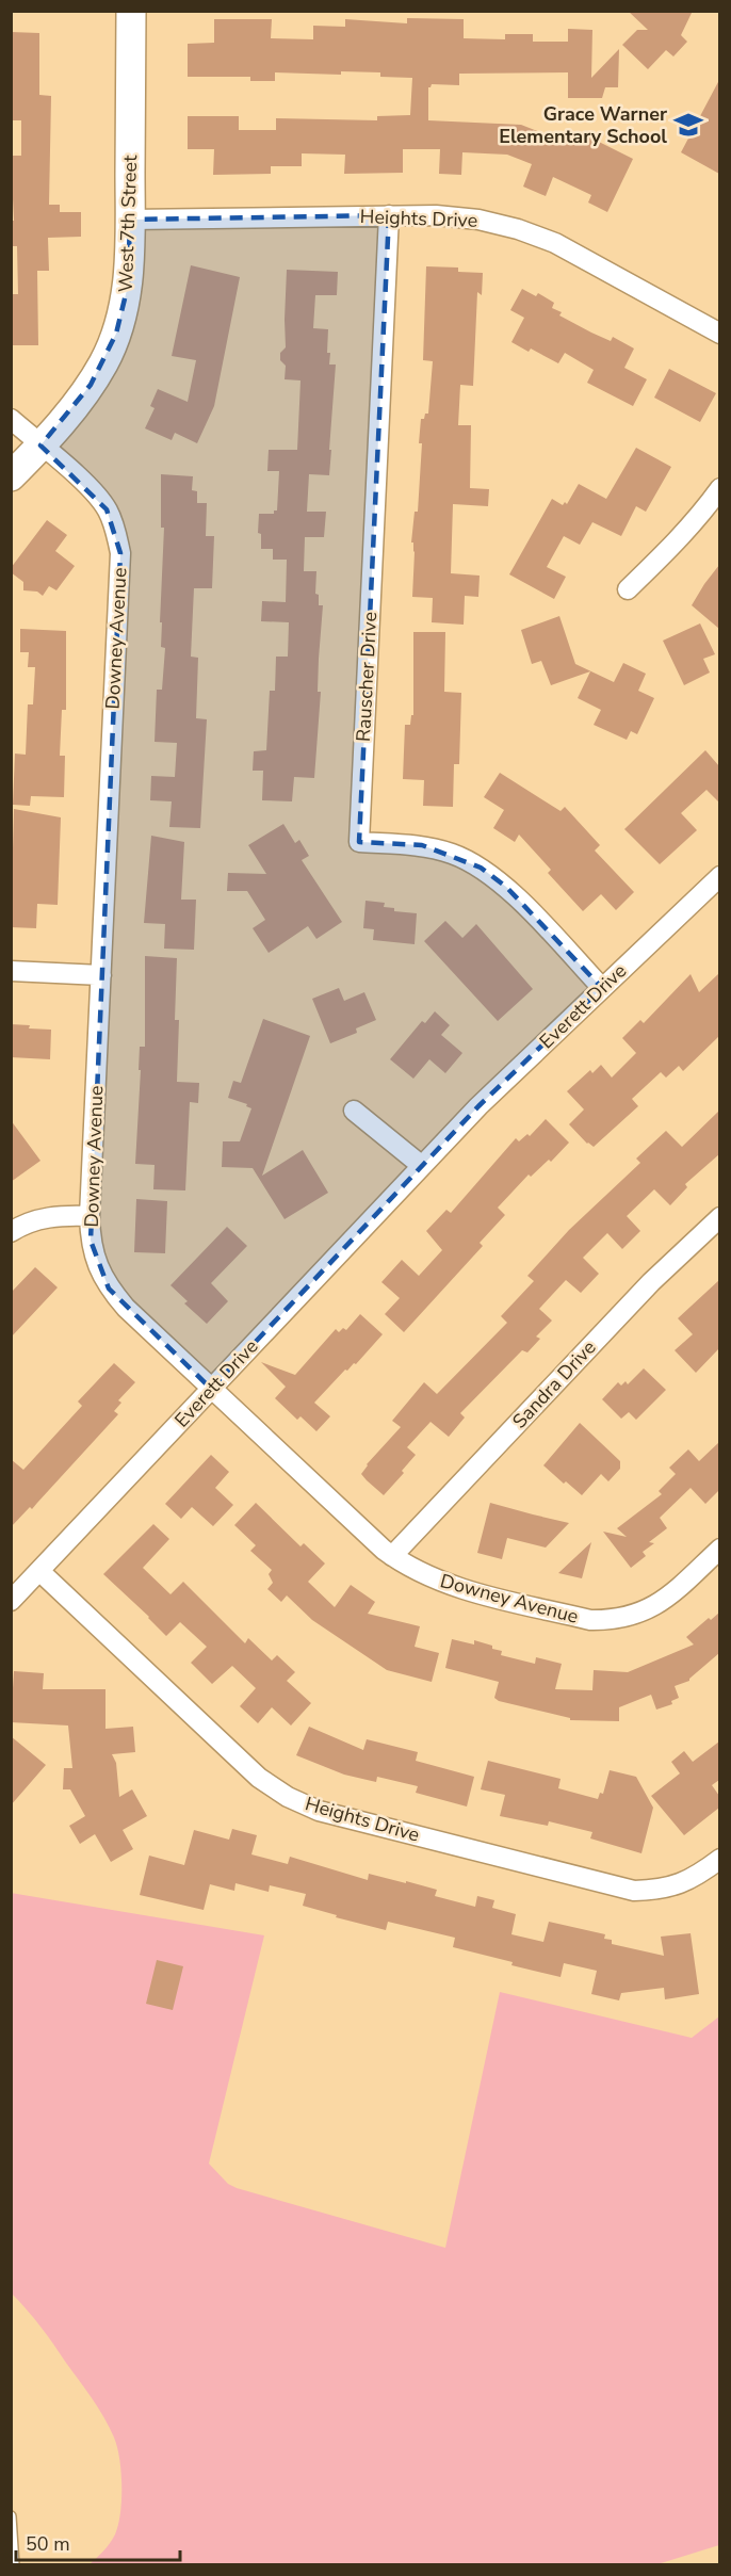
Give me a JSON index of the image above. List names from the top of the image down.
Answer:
{
  "streets": {
    "main road": ["West 7th Street"],
    "street": [
      "Heights Drive",
      "Downey Avenue",
      "Rauscher Drive",
      "Everett Drive",
      "Sandra Drive"
    ]
  },
  "crossings": [
    ["Heights Drive", "West 7th Street"],
    ["Heights Drive", "Rauscher Drive"],
    ["Heights Drive", "Everett Drive"],
    ["West 7th Street", "Downey Avenue"],
    ["Downey Avenue", "Everett Drive"],
    ["Downey Avenue", "Sandra Drive"],
    ["Rauscher Drive", "Everett Drive"]
  ],
  "places": {
    "school or university": ["Grace Warner Elementary School"]
  },
  "scale_bar": "50 m"
}
